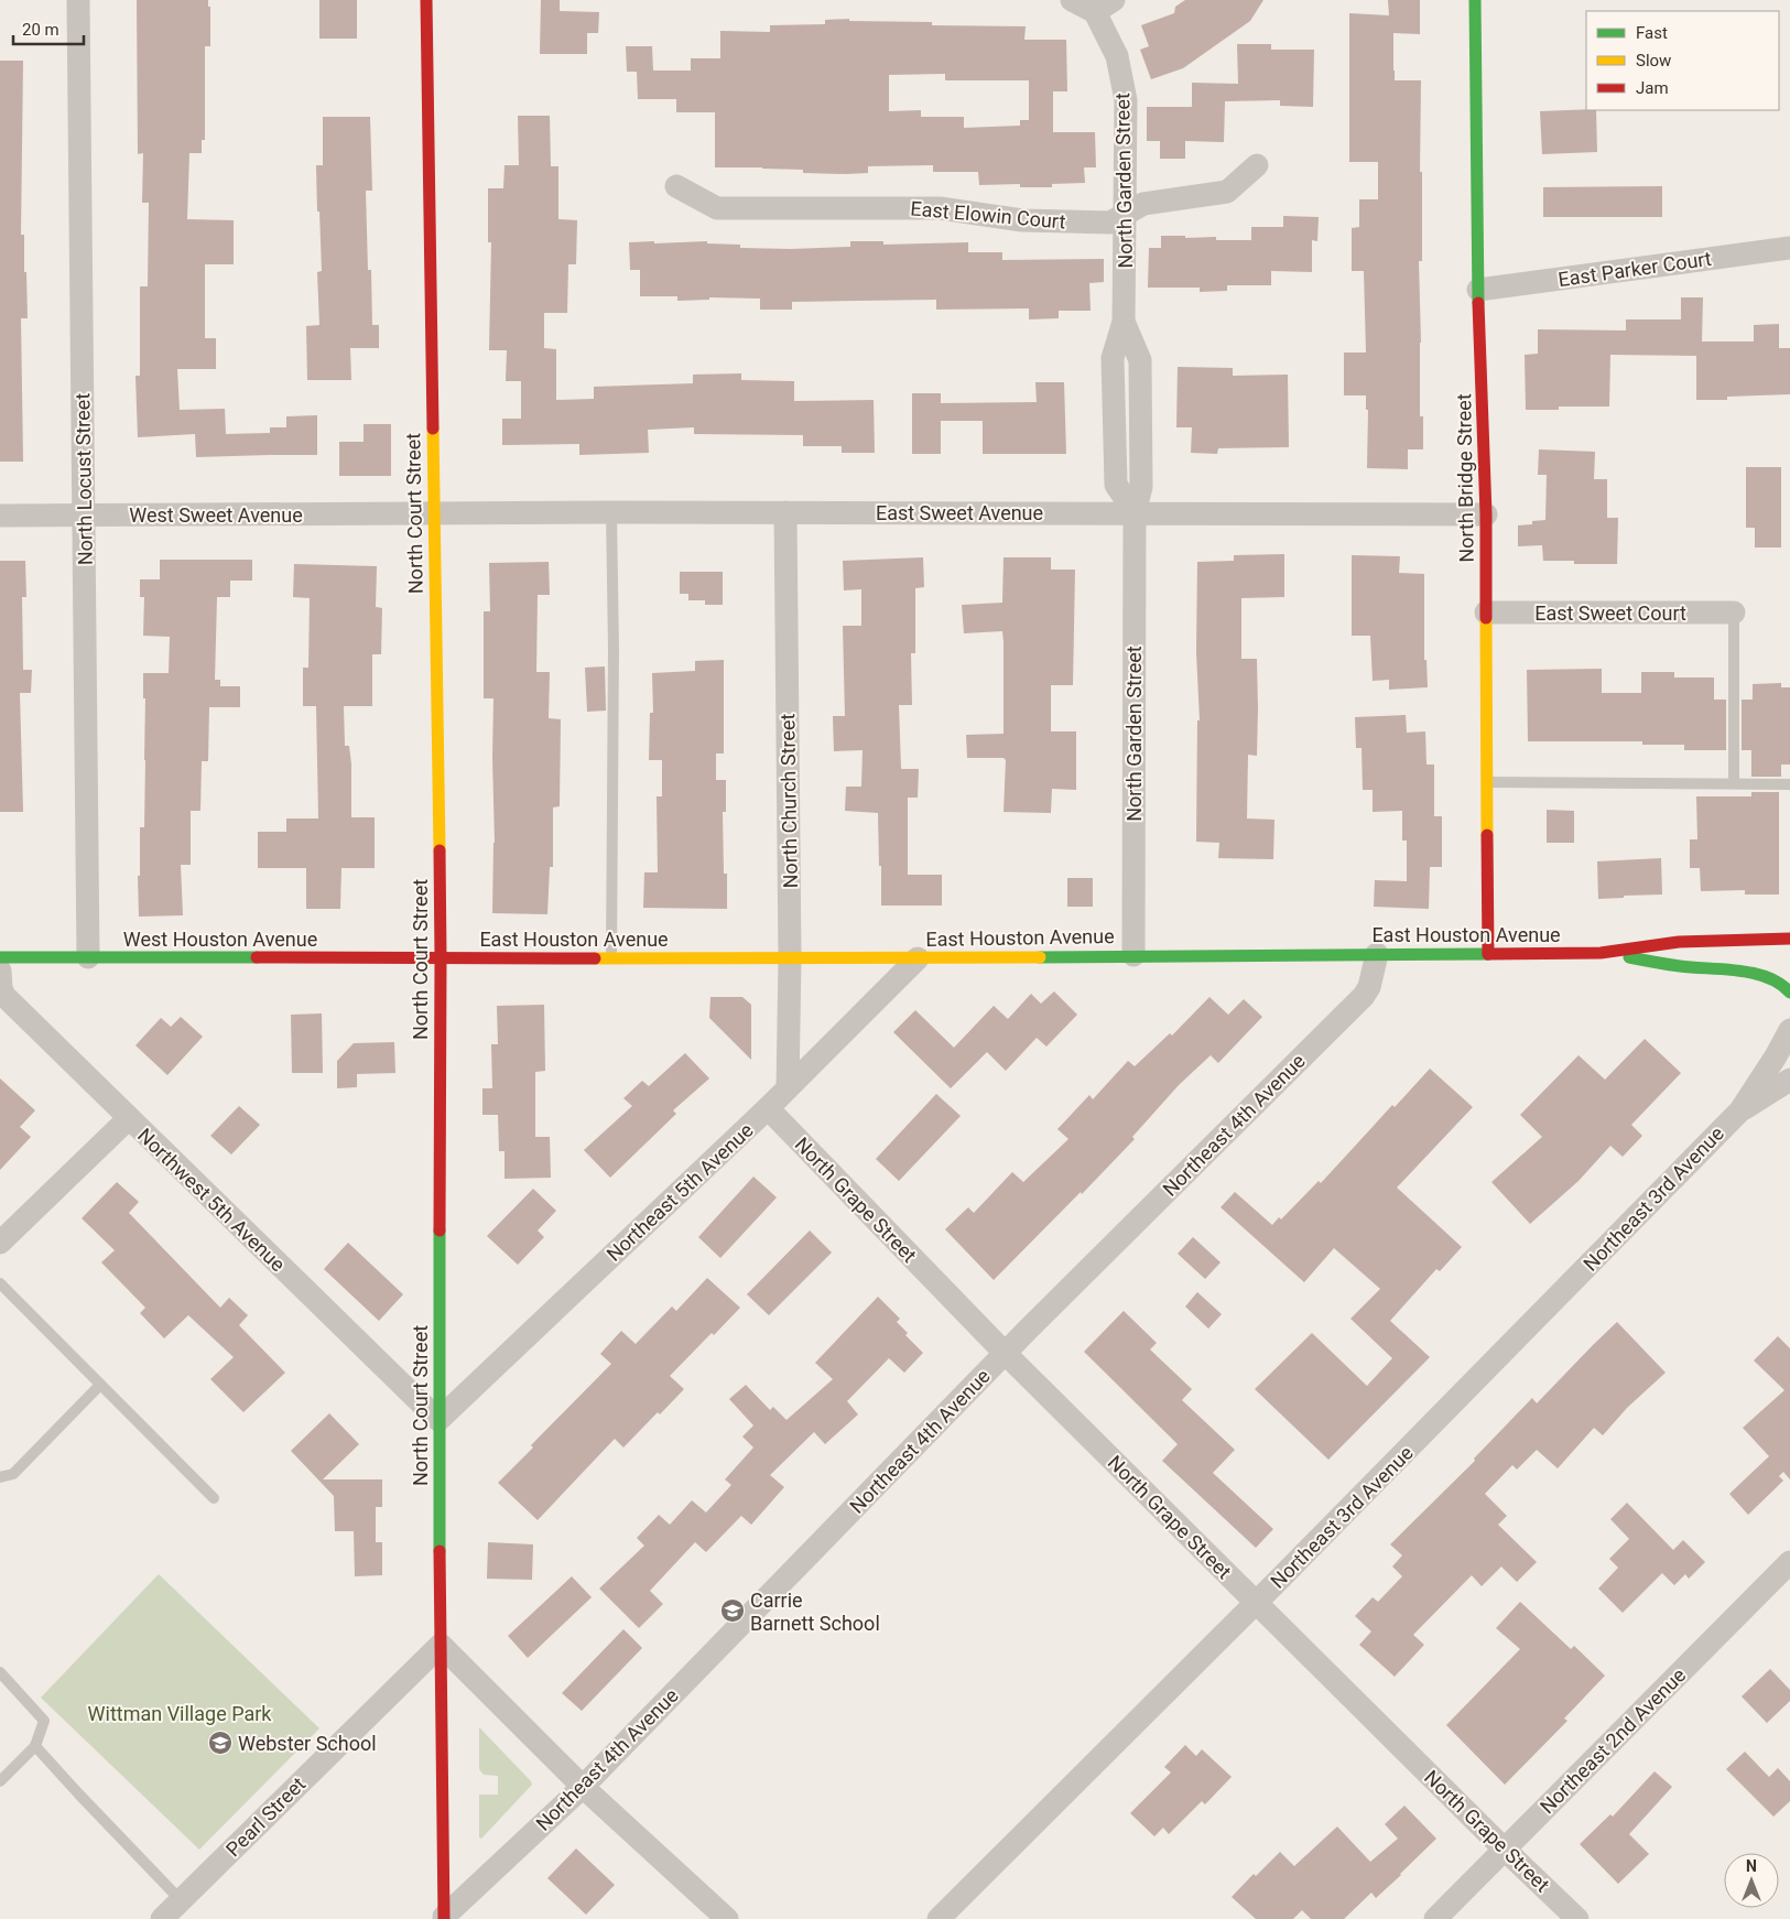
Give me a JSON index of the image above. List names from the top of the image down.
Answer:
{
  "streets": {
    "street": [
      "North Garden Street",
      "East Elowin Court",
      "East Parker Court",
      "North Bridge Street",
      "North Locust Street",
      "East Sweet Avenue",
      "North Court Street",
      "West Sweet Avenue",
      "East Sweet Court",
      "North Church Street",
      "East Houston Avenue",
      "West Houston Avenue",
      "Northeast 4th Avenue",
      "Northeast 5th Avenue",
      "Northeast 3rd Avenue",
      "Northwest 5th Avenue",
      "North Grape Street",
      "Northeast 2nd Avenue",
      "Pearl Street"
    ]
  },
  "crossings": [
    ["North Garden Street", "East Elowin Court"],
    ["North Garden Street", "East Sweet Avenue"],
    ["North Garden Street", "East Houston Avenue"],
    ["East Parker Court", "North Bridge Street"],
    ["North Bridge Street", "East Sweet Avenue"],
    ["North Bridge Street", "East Sweet Court"],
    ["North Bridge Street", "East Houston Avenue"],
    ["North Locust Street", "West Sweet Avenue"],
    ["North Locust Street", "West Houston Avenue"],
    ["East Sweet Avenue", "North Court Street"],
    ["East Sweet Avenue", "West Sweet Avenue"],
    ["East Sweet Avenue", "North Church Street"],
    ["North Court Street", "West Sweet Avenue"],
    ["North Court Street", "East Houston Avenue"],
    ["North Court Street", "West Houston Avenue"],
    ["North Court Street", "Northeast 4th Avenue"],
    ["North Court Street", "Northeast 5th Avenue"],
    ["North Court Street", "Northwest 5th Avenue"],
    ["North Court Street", "Pearl Street"],
    ["North Church Street", "East Houston Avenue"],
    ["North Church Street", "Northeast 5th Avenue"],
    ["East Houston Avenue", "West Houston Avenue"],
    ["East Houston Avenue", "Northeast 4th Avenue"],
    ["East Houston Avenue", "Northeast 5th Avenue"],
    ["Northeast 4th Avenue", "North Grape Street"],
    ["Northeast 5th Avenue", "Northwest 5th Avenue"],
    ["Northeast 5th Avenue", "North Grape Street"],
    ["Northeast 3rd Avenue", "North Grape Street"],
    ["North Grape Street", "Northeast 2nd Avenue"]
  ],
  "parks": ["Wittman Village Park"],
  "places": {
    "school or university": ["Carrie Barnett School", "Webster School"]
  },
  "legend": ["Fast", "Slow", "Jam"],
  "scale_bar": "20 m",
  "north": "top"
}
